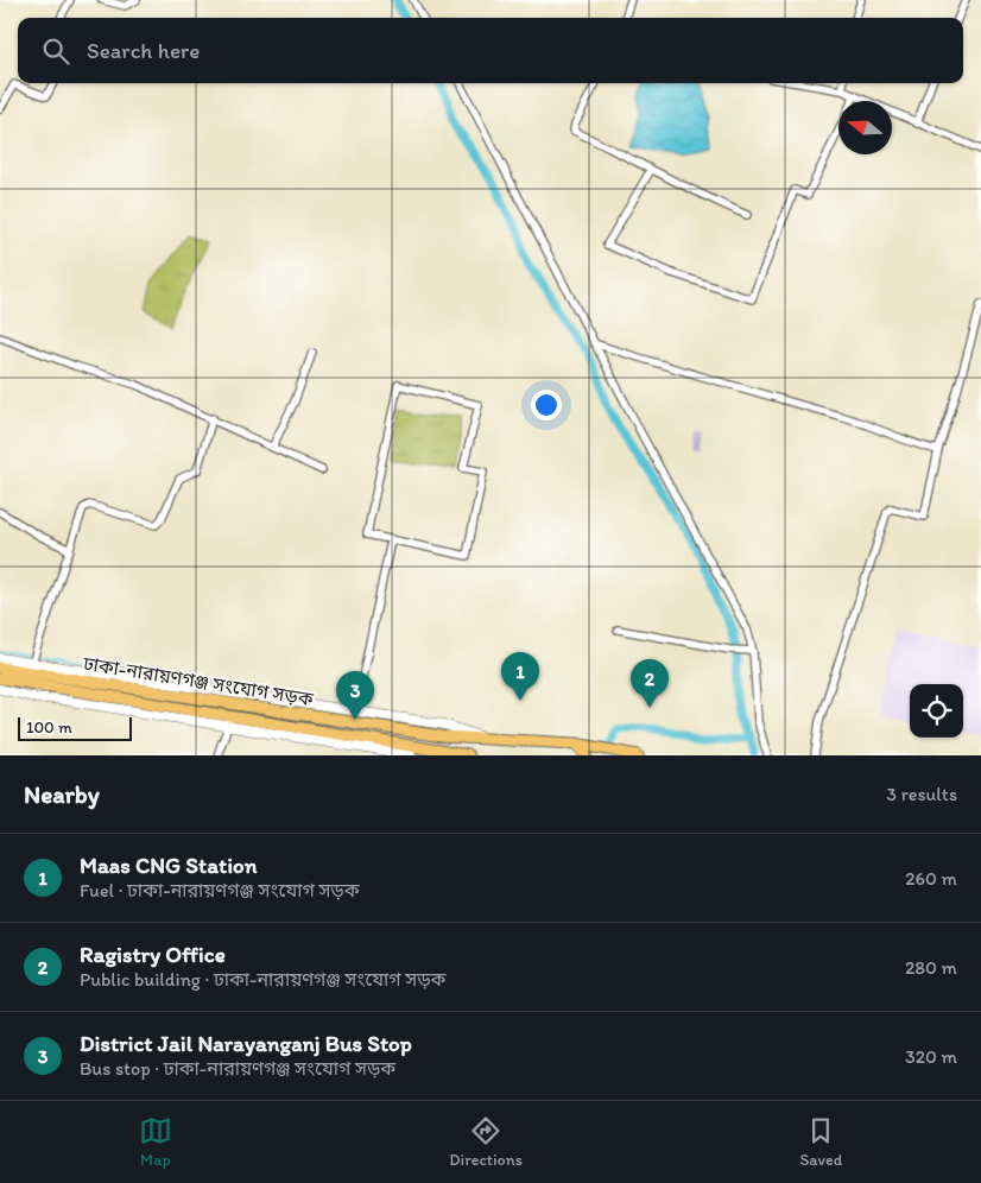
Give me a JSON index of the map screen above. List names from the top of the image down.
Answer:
{
  "streets": {
    "main road": ["ঢাকা-নারায়ণগঞ্জ সংযোগ সড়ক"]
  },
  "scale_bar": "100 m",
  "north": "left",
  "page": {
    "search": "Search here",
    "pins": ["1", "2", "3"],
    "scale": "100 m",
    "heading": ["Nearby", "3 results"],
    "list": [
      {
        "mark": "1",
        "name": "Maas CNG Station",
        "note": "Fuel · ঢাকা-নারায়ণগঞ্জ সংযোগ সড়ক",
        "value": "260 m"
      },
      {
        "mark": "2",
        "name": "Ragistry Office",
        "note": "Public building · ঢাকা-নারায়ণগঞ্জ সংযোগ সড়ক",
        "value": "280 m"
      },
      {
        "mark": "3",
        "name": "District Jail Narayanganj Bus Stop",
        "note": "Bus stop · ঢাকা-নারায়ণগঞ্জ সংযোগ সড়ক",
        "value": "320 m"
      }
    ],
    "nav": ["Map", "Directions", "Saved"]
  }
}
